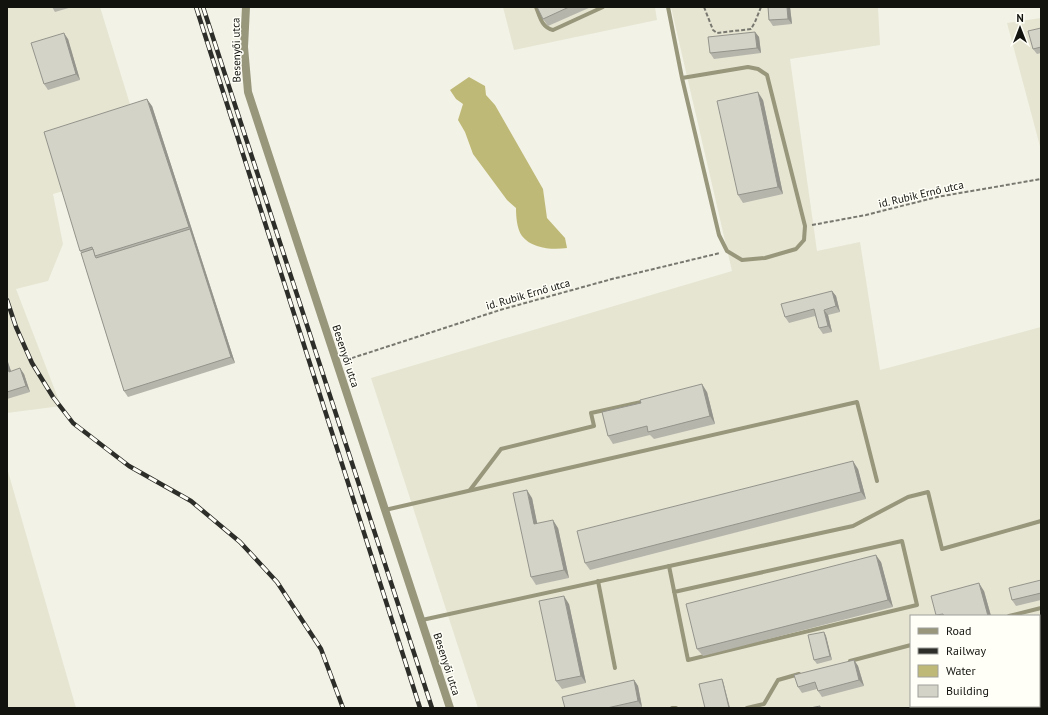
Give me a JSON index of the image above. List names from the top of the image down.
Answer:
{
  "streets": {
    "street": ["Besenyői utca"],
    "path": ["id. Rubik Ernő utca"]
  },
  "crossings": [
    ["Besenyői utca", "id. Rubik Ernő utca"]
  ],
  "legend": [
    "Road",
    "Railway",
    "Water",
    "Building"
  ],
  "north": "top"
}
